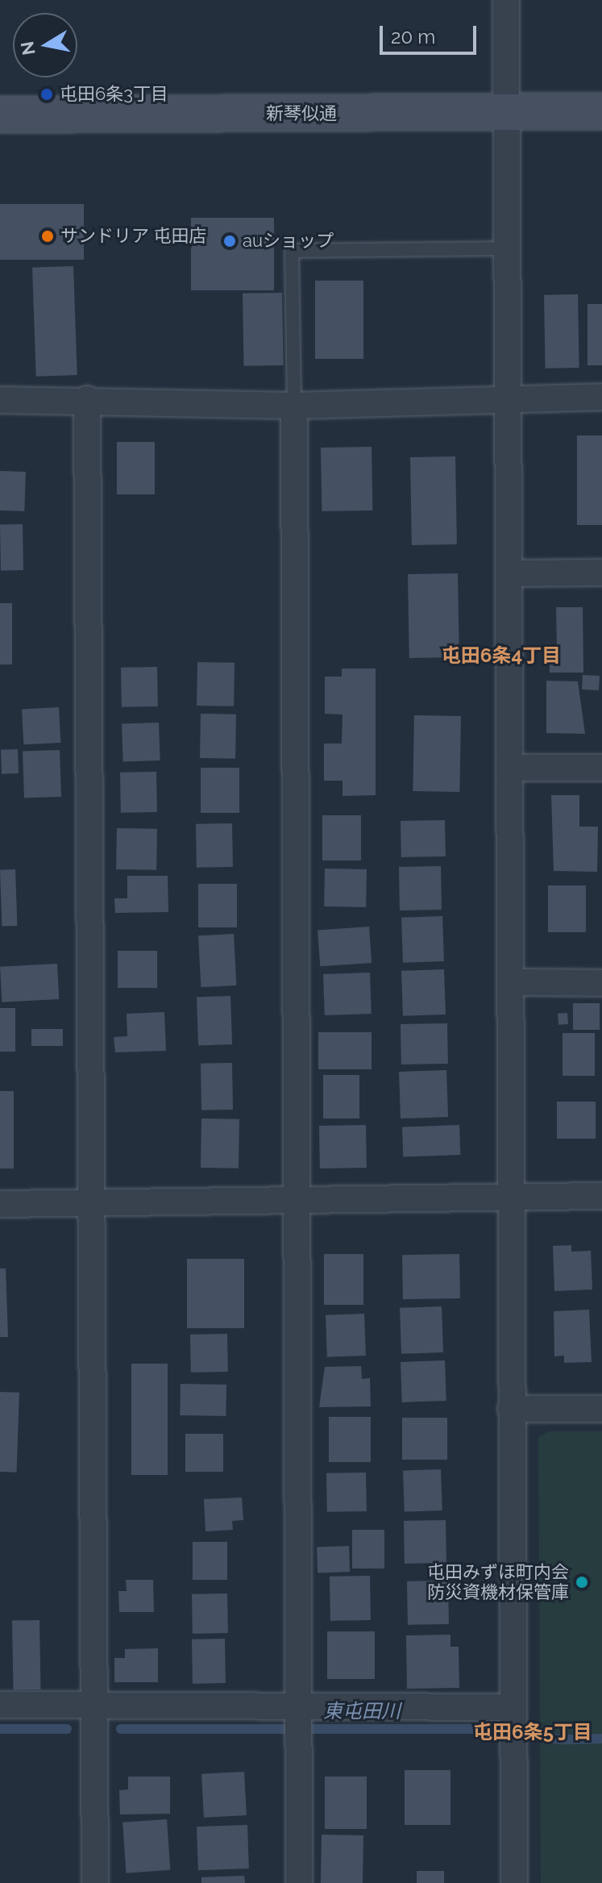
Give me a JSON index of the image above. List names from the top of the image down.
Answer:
{
  "streets": {
    "street": ["新琴似通"]
  },
  "districts": ["屯田6条4丁目", "屯田6条5丁目"],
  "water": ["東屯田川"],
  "places": [
    "屯田6条3丁目",
    "サンドリア 屯田店",
    "auショップ",
    "屯田みずほ町内会 防災資機材保管庫"
  ],
  "scale_bar": "20 m",
  "north": "left"
}
